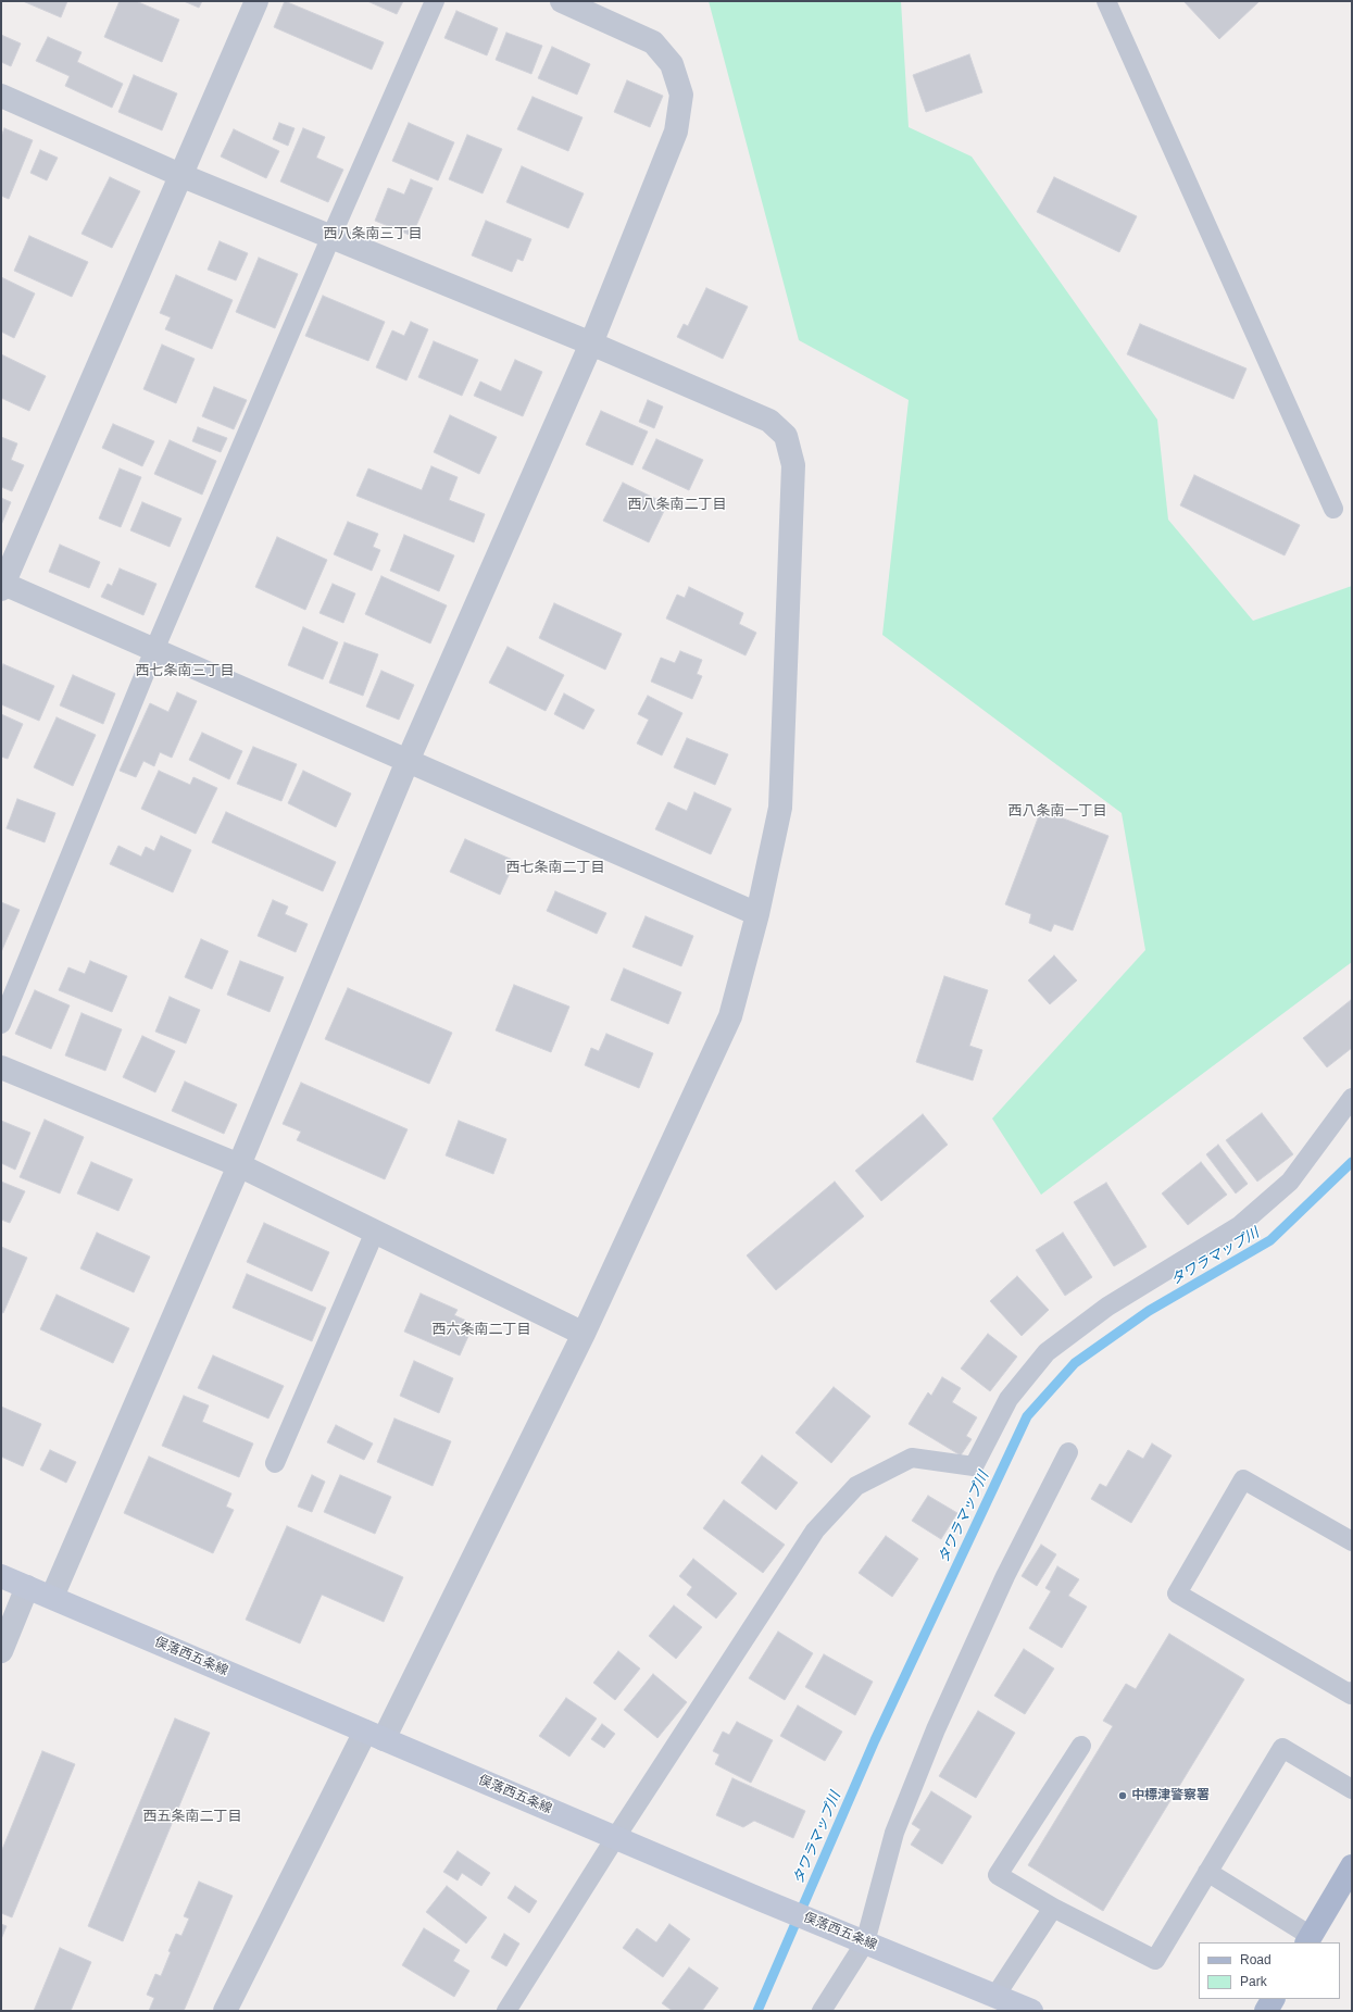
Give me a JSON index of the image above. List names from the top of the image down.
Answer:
{
  "streets": {
    "main road": ["俣落西五条線"]
  },
  "districts": [
    "西八条南三丁目",
    "西八条南二丁目",
    "西七条南三丁目",
    "西八条南一丁目",
    "西七条南二丁目",
    "西六条南二丁目",
    "西五条南二丁目"
  ],
  "water": ["タワラマップ川"],
  "places": ["中標津警察署"],
  "legend": ["Road", "Park"]
}
